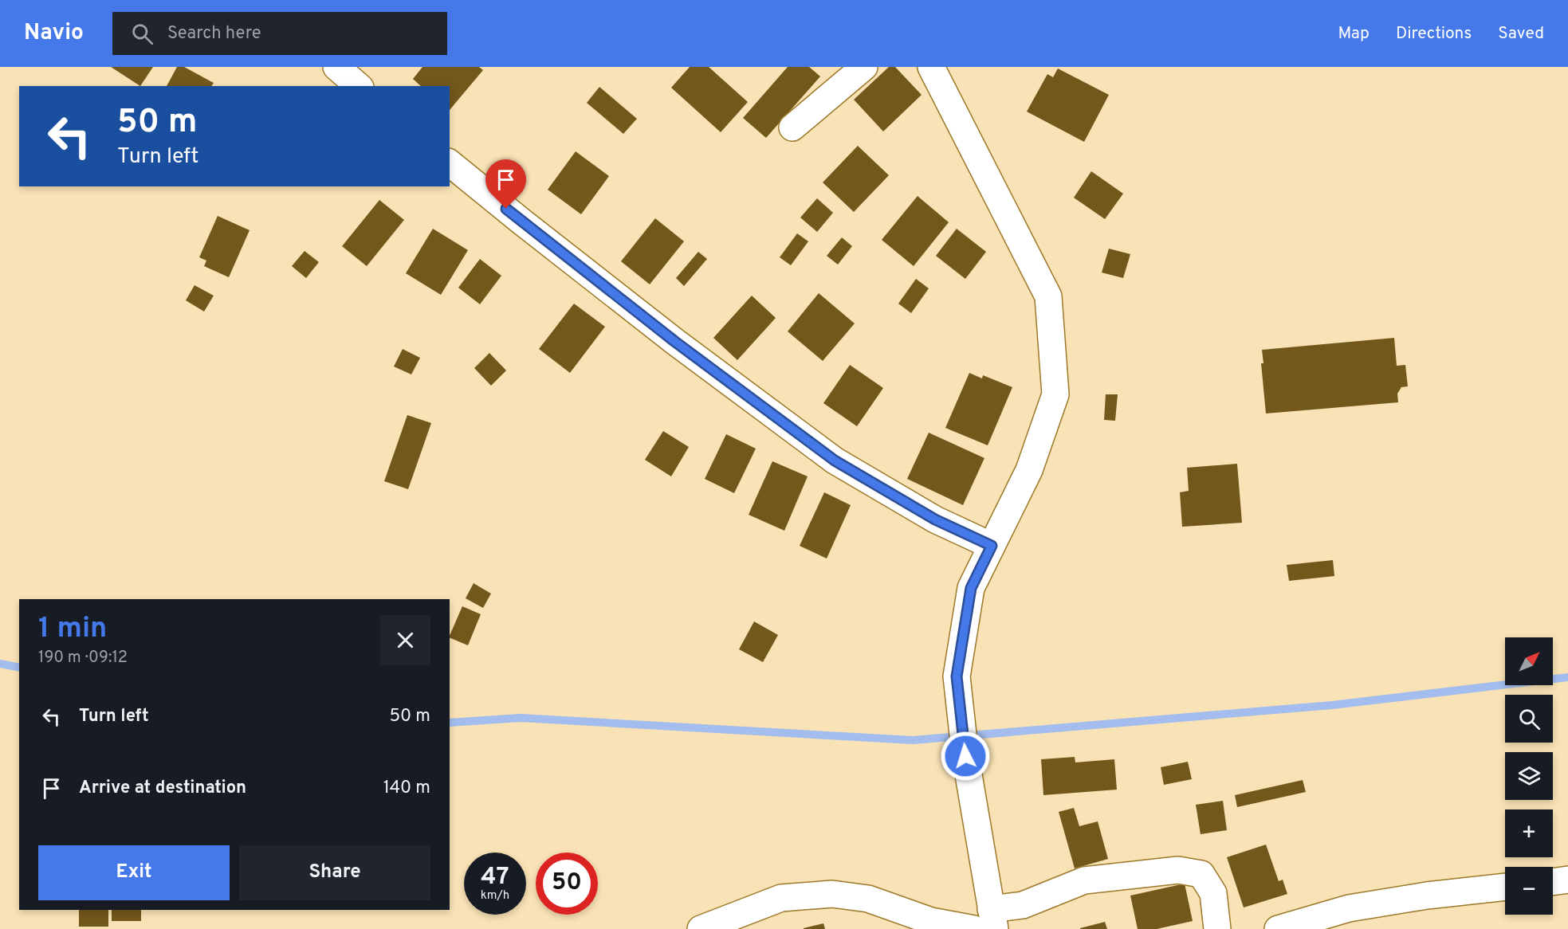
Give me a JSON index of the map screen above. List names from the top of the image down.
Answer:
{
  "north": "top right",
  "page": {
    "header": "Navio",
    "search": "Search here",
    "nav": ["Map", "Directions", "Saved"],
    "turn": ["50 m", "Turn left"],
    "heading": ["1 min", "190 m · 09:12"],
    "map_buttons": ["+", "−"],
    "list": [
      {
        "name": "Turn left",
        "value": "50 m"
      },
      {
        "name": "Arrive at destination",
        "value": "140 m"
      }
    ],
    "buttons": ["Exit", "Share"],
    "speed": "47 km/h",
    "limit": "50"
  }
}
